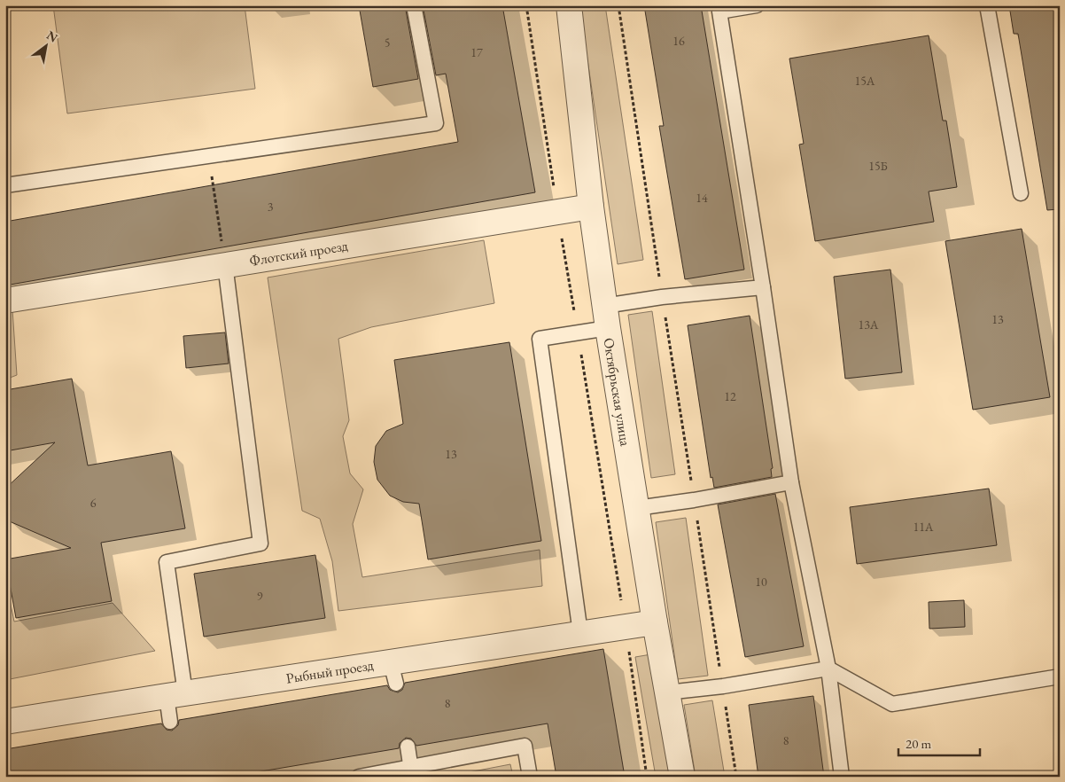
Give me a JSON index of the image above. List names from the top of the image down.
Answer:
{
  "streets": {
    "street": ["Флотский проезд", "Октябрьская улица", "Рыбный проезд"]
  },
  "crossings": [
    ["Флотский проезд", "Октябрьская улица"],
    ["Октябрьская улица", "Рыбный проезд"]
  ],
  "house_numbers": [
    "16",
    "5",
    "17",
    "15А",
    "15Б",
    "14",
    "3",
    "13",
    "13А",
    "12",
    "13",
    "6",
    "11А",
    "10",
    "9",
    "8",
    "8"
  ],
  "scale_bar": "20 m",
  "north": "top right"
}
